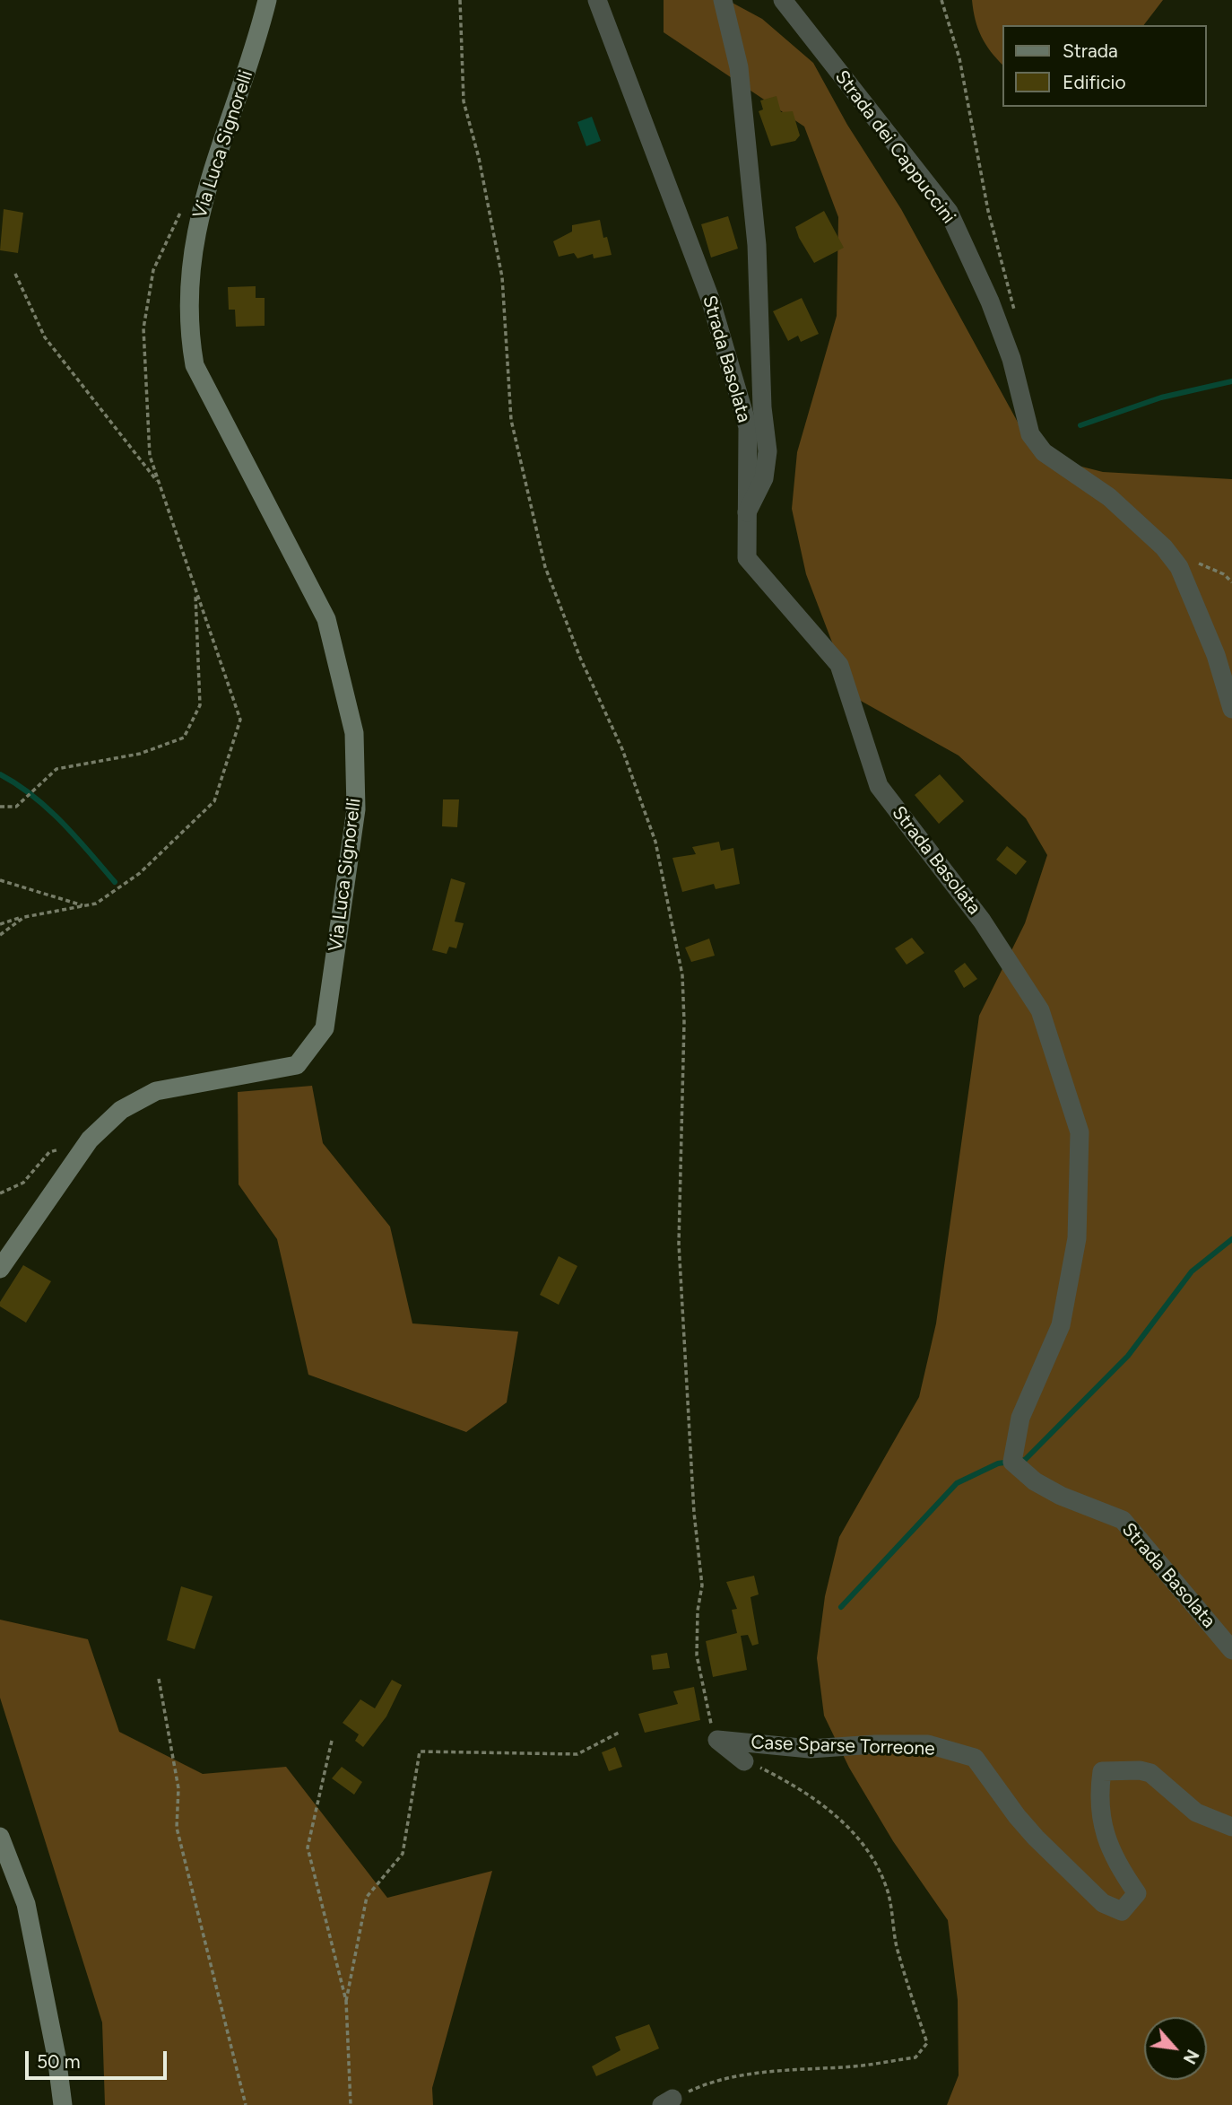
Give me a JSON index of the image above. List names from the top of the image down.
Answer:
{
  "streets": {
    "main road": ["Via Luca Signorelli"],
    "street": ["Strada dei Cappuccini", "Strada Basolata", "Case Sparse Torreone"]
  },
  "legend": ["Strada", "Edificio"],
  "scale_bar": "50 m",
  "north": "bottom right"
}
